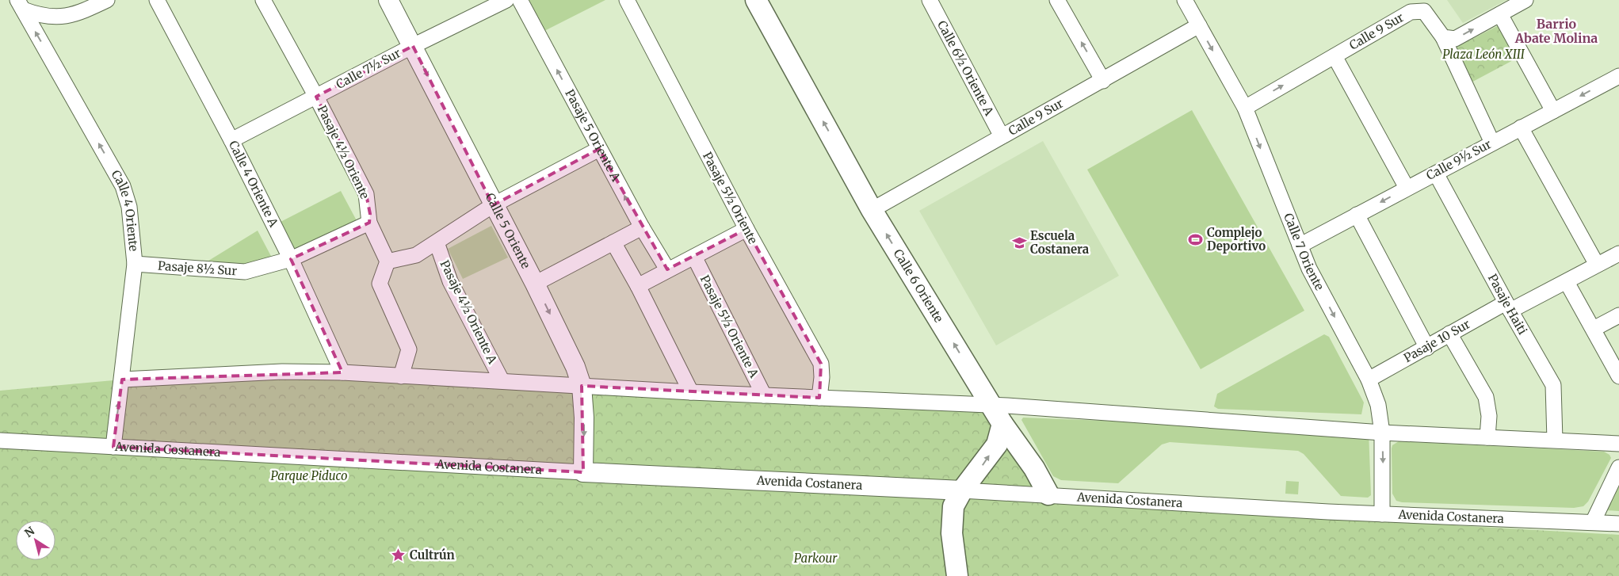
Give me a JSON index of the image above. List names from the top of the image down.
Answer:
{
  "streets": {
    "main road": ["Calle 6 Oriente"],
    "street": [
      "Calle 9 Sur",
      "Calle 6½ Oriente A",
      "Calle 7½ Sur",
      "Pasaje 5 Oriente A",
      "Pasaje 4½ Oriente",
      "Calle 9½ Sur",
      "Calle 4 Oriente A",
      "Pasaje 5½ Oriente",
      "Calle 4 Oriente",
      "Calle 5 Oriente",
      "Calle 7 Oriente",
      "Pasaje 8½ Sur",
      "Pasaje Haiti",
      "Pasaje 4½ Oriente A",
      "Pasaje 5½ Oriente A",
      "Pasaje 10 Sur",
      "Avenida Costanera"
    ]
  },
  "crossings": [
    ["Calle 9 Sur", "Calle 6½ Oriente A"],
    ["Calle 9 Sur", "Calle 7 Oriente"],
    ["Calle 9 Sur", "Calle 6 Oriente"],
    ["Calle 7½ Sur", "Pasaje 4½ Oriente"],
    ["Calle 7½ Sur", "Calle 4 Oriente A"],
    ["Calle 7½ Sur", "Calle 5 Oriente"],
    ["Pasaje 4½ Oriente", "Pasaje 8½ Sur"],
    ["Calle 9½ Sur", "Calle 7 Oriente"],
    ["Calle 9½ Sur", "Pasaje Haiti"],
    ["Calle 4 Oriente A", "Pasaje 8½ Sur"],
    ["Calle 4 Oriente", "Pasaje 8½ Sur"],
    ["Calle 4 Oriente", "Avenida Costanera"],
    ["Calle 5 Oriente", "Avenida Costanera"],
    ["Calle 7 Oriente", "Pasaje 10 Sur"],
    ["Calle 7 Oriente", "Avenida Costanera"],
    ["Calle 6 Oriente", "Avenida Costanera"],
    ["Pasaje Haiti", "Pasaje 10 Sur"]
  ],
  "one_way": [
    "Pasaje 5 Oriente A",
    "Calle 9½ Sur",
    "Calle 4 Oriente",
    "Calle 6 Oriente"
  ],
  "districts": ["Barrio Abate Molina"],
  "parks": ["Plaza León XIII", "Parque Piduco", "Parkour"],
  "places": {
    "sports": ["Complejo Deportivo"],
    "school or university": ["Escuela Costanera"],
    "place": ["Cultrún"]
  },
  "north": "top left"
}
